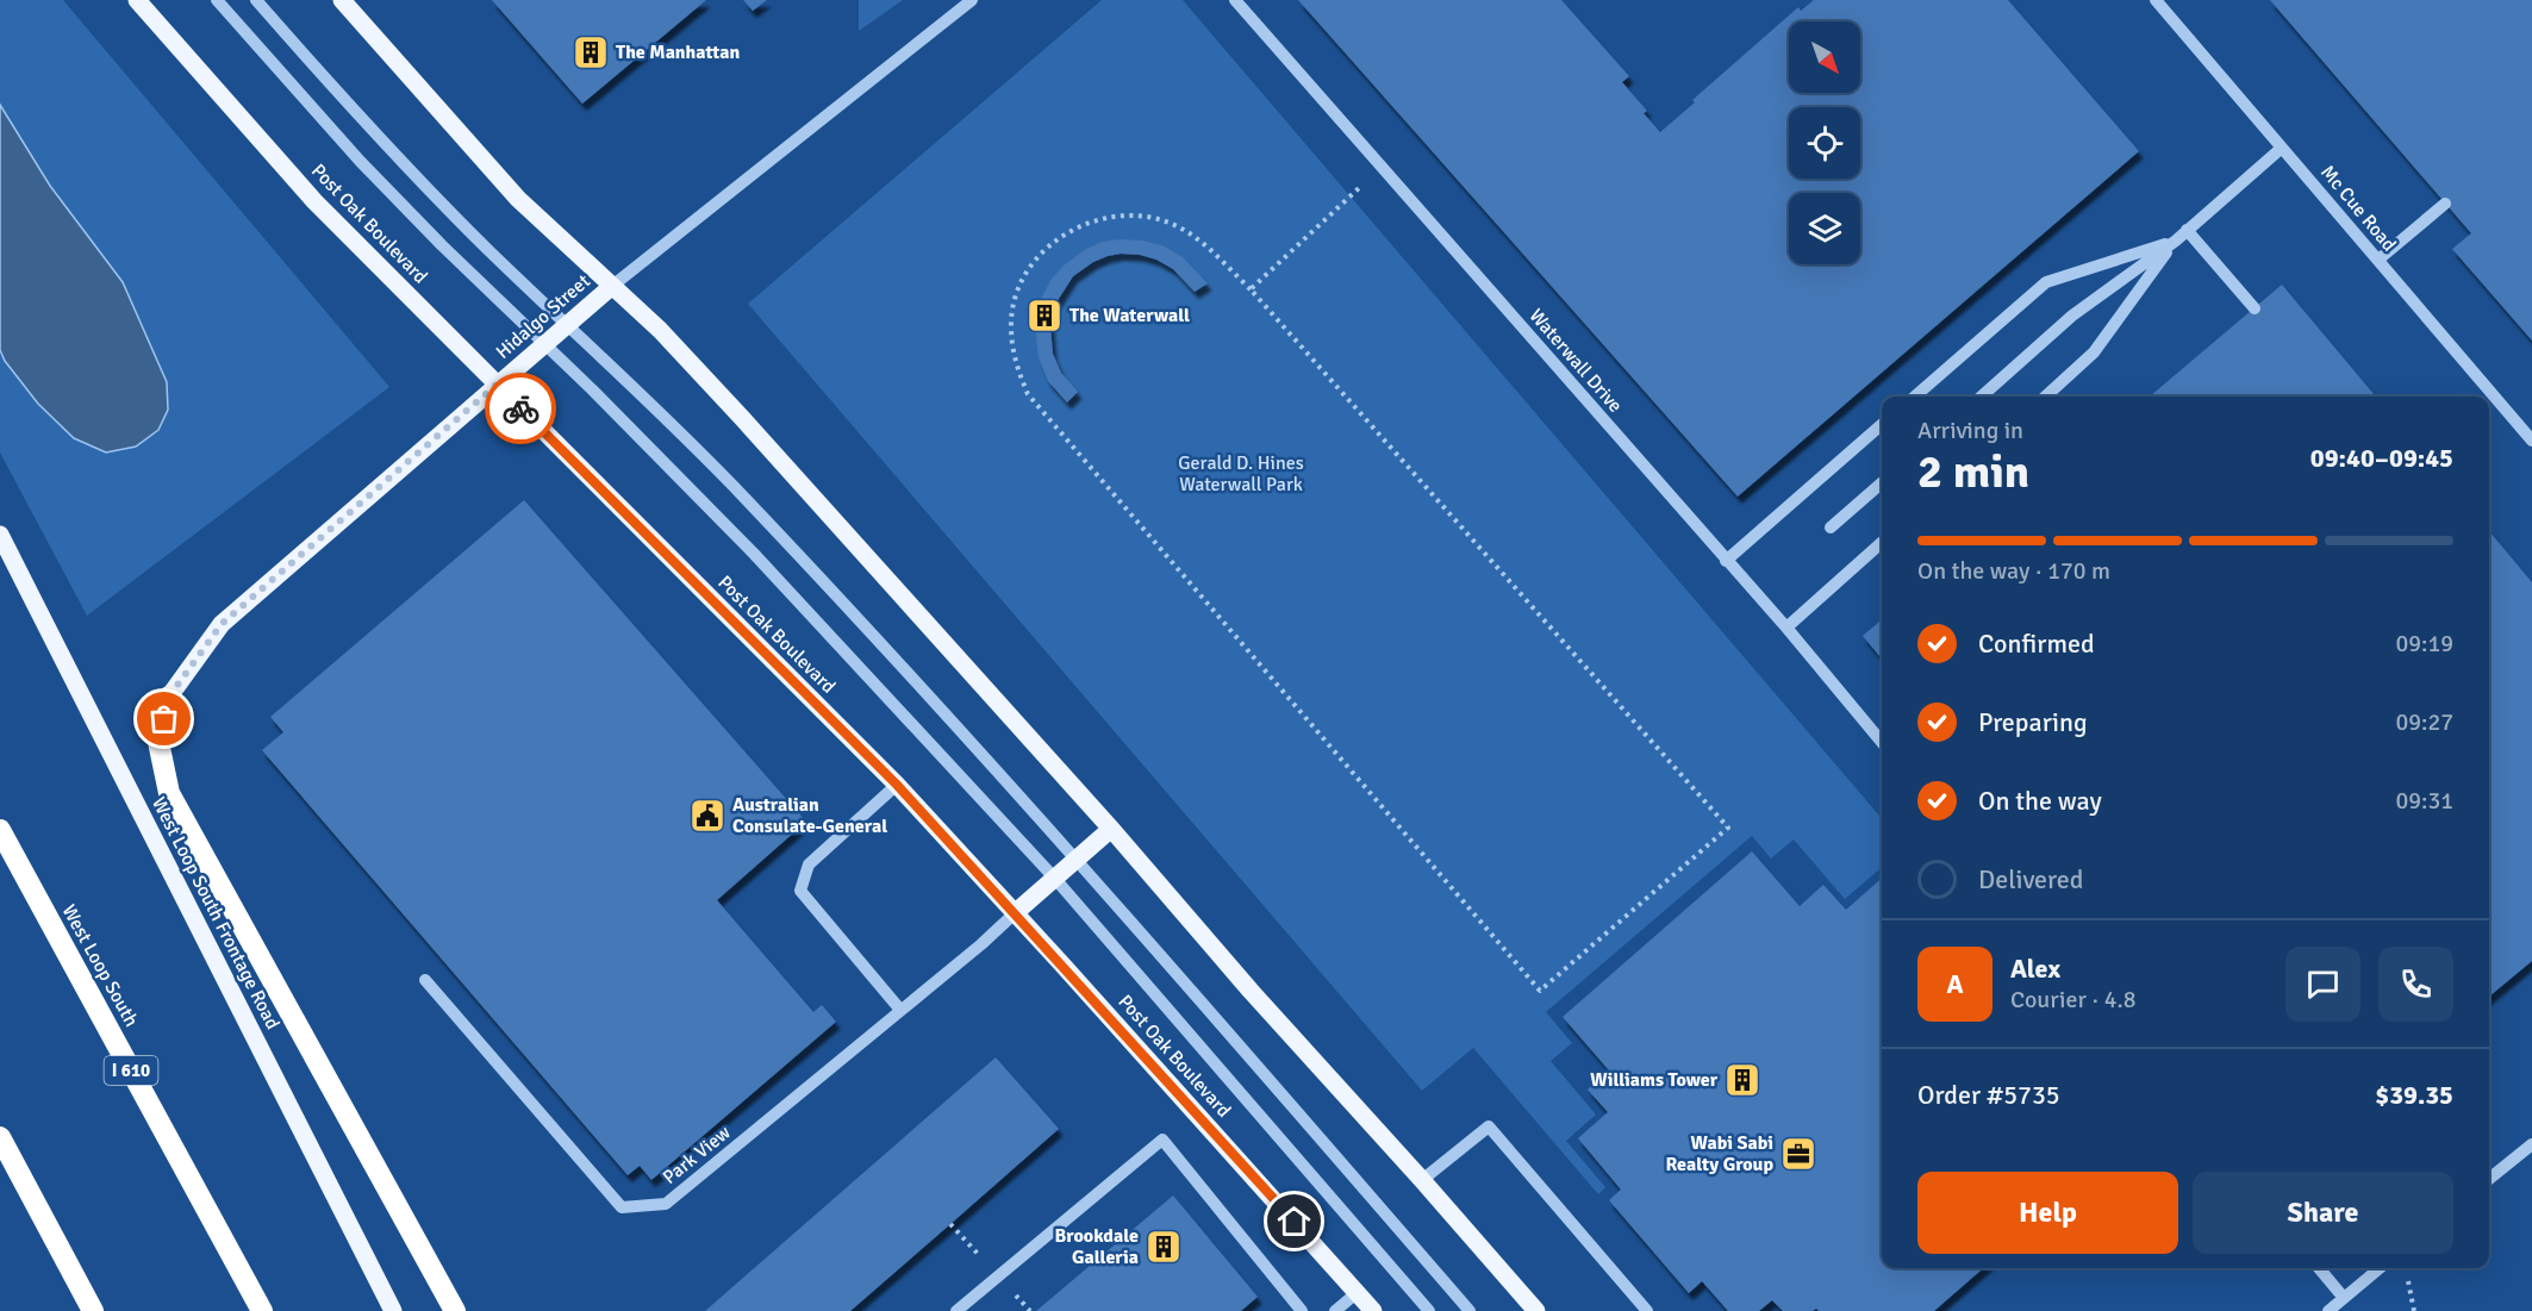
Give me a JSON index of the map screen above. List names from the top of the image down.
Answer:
{
  "streets": {
    "highway": ["West Loop South", "I 610"],
    "main road": ["Post Oak Boulevard", "Hidalgo Street", "West Loop South Frontage Road"],
    "street": ["Mc Cue Road", "Waterwall Drive", "Park View"]
  },
  "crossings": [
    ["Post Oak Boulevard", "Hidalgo Street"],
    ["Post Oak Boulevard", "Park View"]
  ],
  "parks": ["Gerald D. Hines Waterwall Park"],
  "places": {
    "building": [
      "The Manhattan",
      "The Waterwall",
      "Williams Tower",
      "Brookdale Galleria"
    ],
    "public building": ["Australian Consulate-General"],
    "office": ["Wabi Sabi Realty Group"]
  },
  "north": "bottom right",
  "page": {
    "heading": ["2 min", "Arriving in", "09:40–09:45"],
    "panel": [
      "Alex",
      "Courier · 4.8",
      "Order #5735",
      "$39.35"
    ],
    "bar": "On the way · 170 m",
    "list": [
      ["Confirmed", "09:19"],
      ["Preparing", "09:27"],
      ["On the way", "09:31"],
      "Delivered"
    ],
    "round": "A",
    "buttons": ["Help", "Share"]
  }
}
